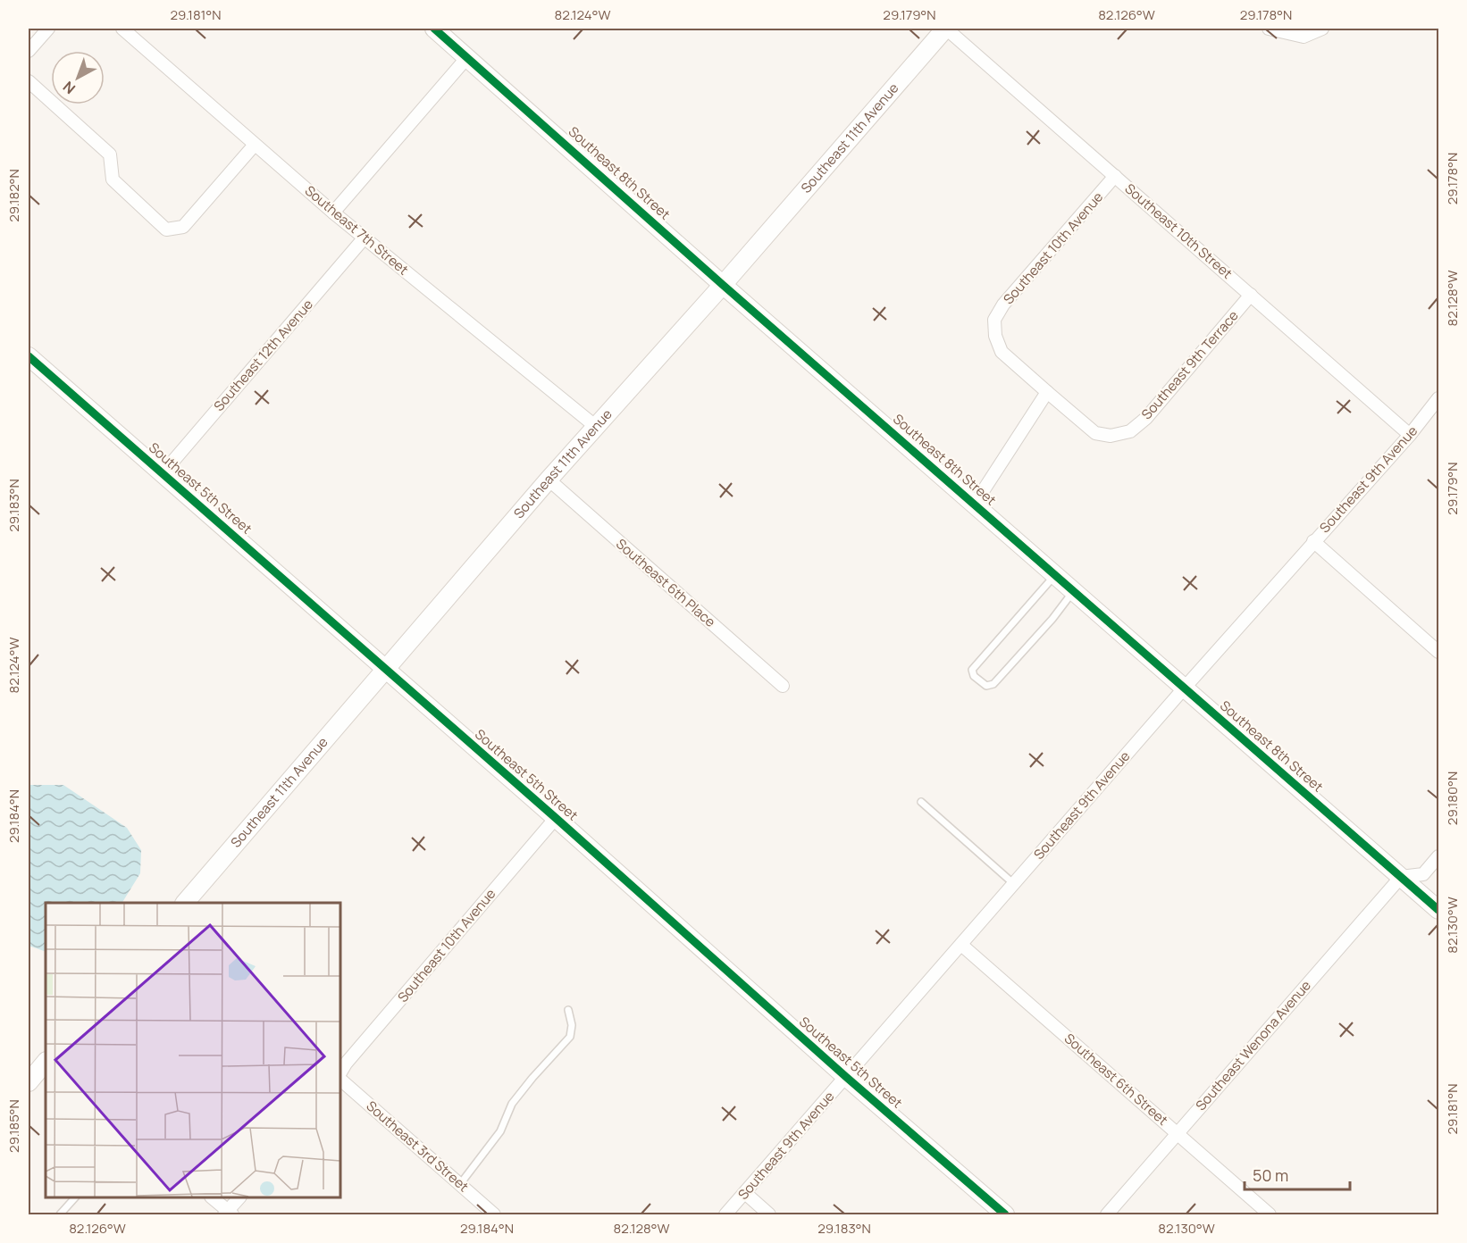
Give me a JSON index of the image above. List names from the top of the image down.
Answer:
{
  "streets": {
    "street": [
      "Southeast 11th Avenue",
      "Southeast 8th Street",
      "Southeast 7th Street",
      "Southeast 10th Street",
      "Southeast 10th Avenue",
      "Southeast 12th Avenue",
      "Southeast 9th Terrace",
      "Southeast 9th Avenue",
      "Southeast 5th Street",
      "Southeast 6th Place",
      "Southeast Wenona Avenue",
      "Southeast 6th Street",
      "Southeast 3rd Street"
    ]
  },
  "crossings": [
    ["Southeast 11th Avenue", "Southeast 8th Street"],
    ["Southeast 11th Avenue", "Southeast 7th Street"],
    ["Southeast 11th Avenue", "Southeast 10th Street"],
    ["Southeast 11th Avenue", "Southeast 5th Street"],
    ["Southeast 11th Avenue", "Southeast 6th Place"],
    ["Southeast 8th Street", "Southeast 9th Avenue"],
    ["Southeast 8th Street", "Southeast Wenona Avenue"],
    ["Southeast 7th Street", "Southeast 12th Avenue"],
    ["Southeast 10th Street", "Southeast 10th Avenue"],
    ["Southeast 10th Street", "Southeast 9th Terrace"],
    ["Southeast 10th Street", "Southeast 9th Avenue"],
    ["Southeast 10th Avenue", "Southeast 9th Terrace"],
    ["Southeast 10th Avenue", "Southeast 5th Street"],
    ["Southeast 12th Avenue", "Southeast 5th Street"],
    ["Southeast 9th Avenue", "Southeast 5th Street"],
    ["Southeast 9th Avenue", "Southeast 6th Street"],
    ["Southeast Wenona Avenue", "Southeast 6th Street"]
  ],
  "scale_bar": "50 m",
  "north": "bottom left",
  "coordinates": [
    "29.181°N",
    "82.124°W",
    "29.179°N",
    "82.126°W",
    "29.178°N",
    "29.182°N",
    "82.128°W",
    "29.183°N",
    "29.180°N",
    "29.184°N",
    "82.130°W",
    "29.185°N"
  ]
}
